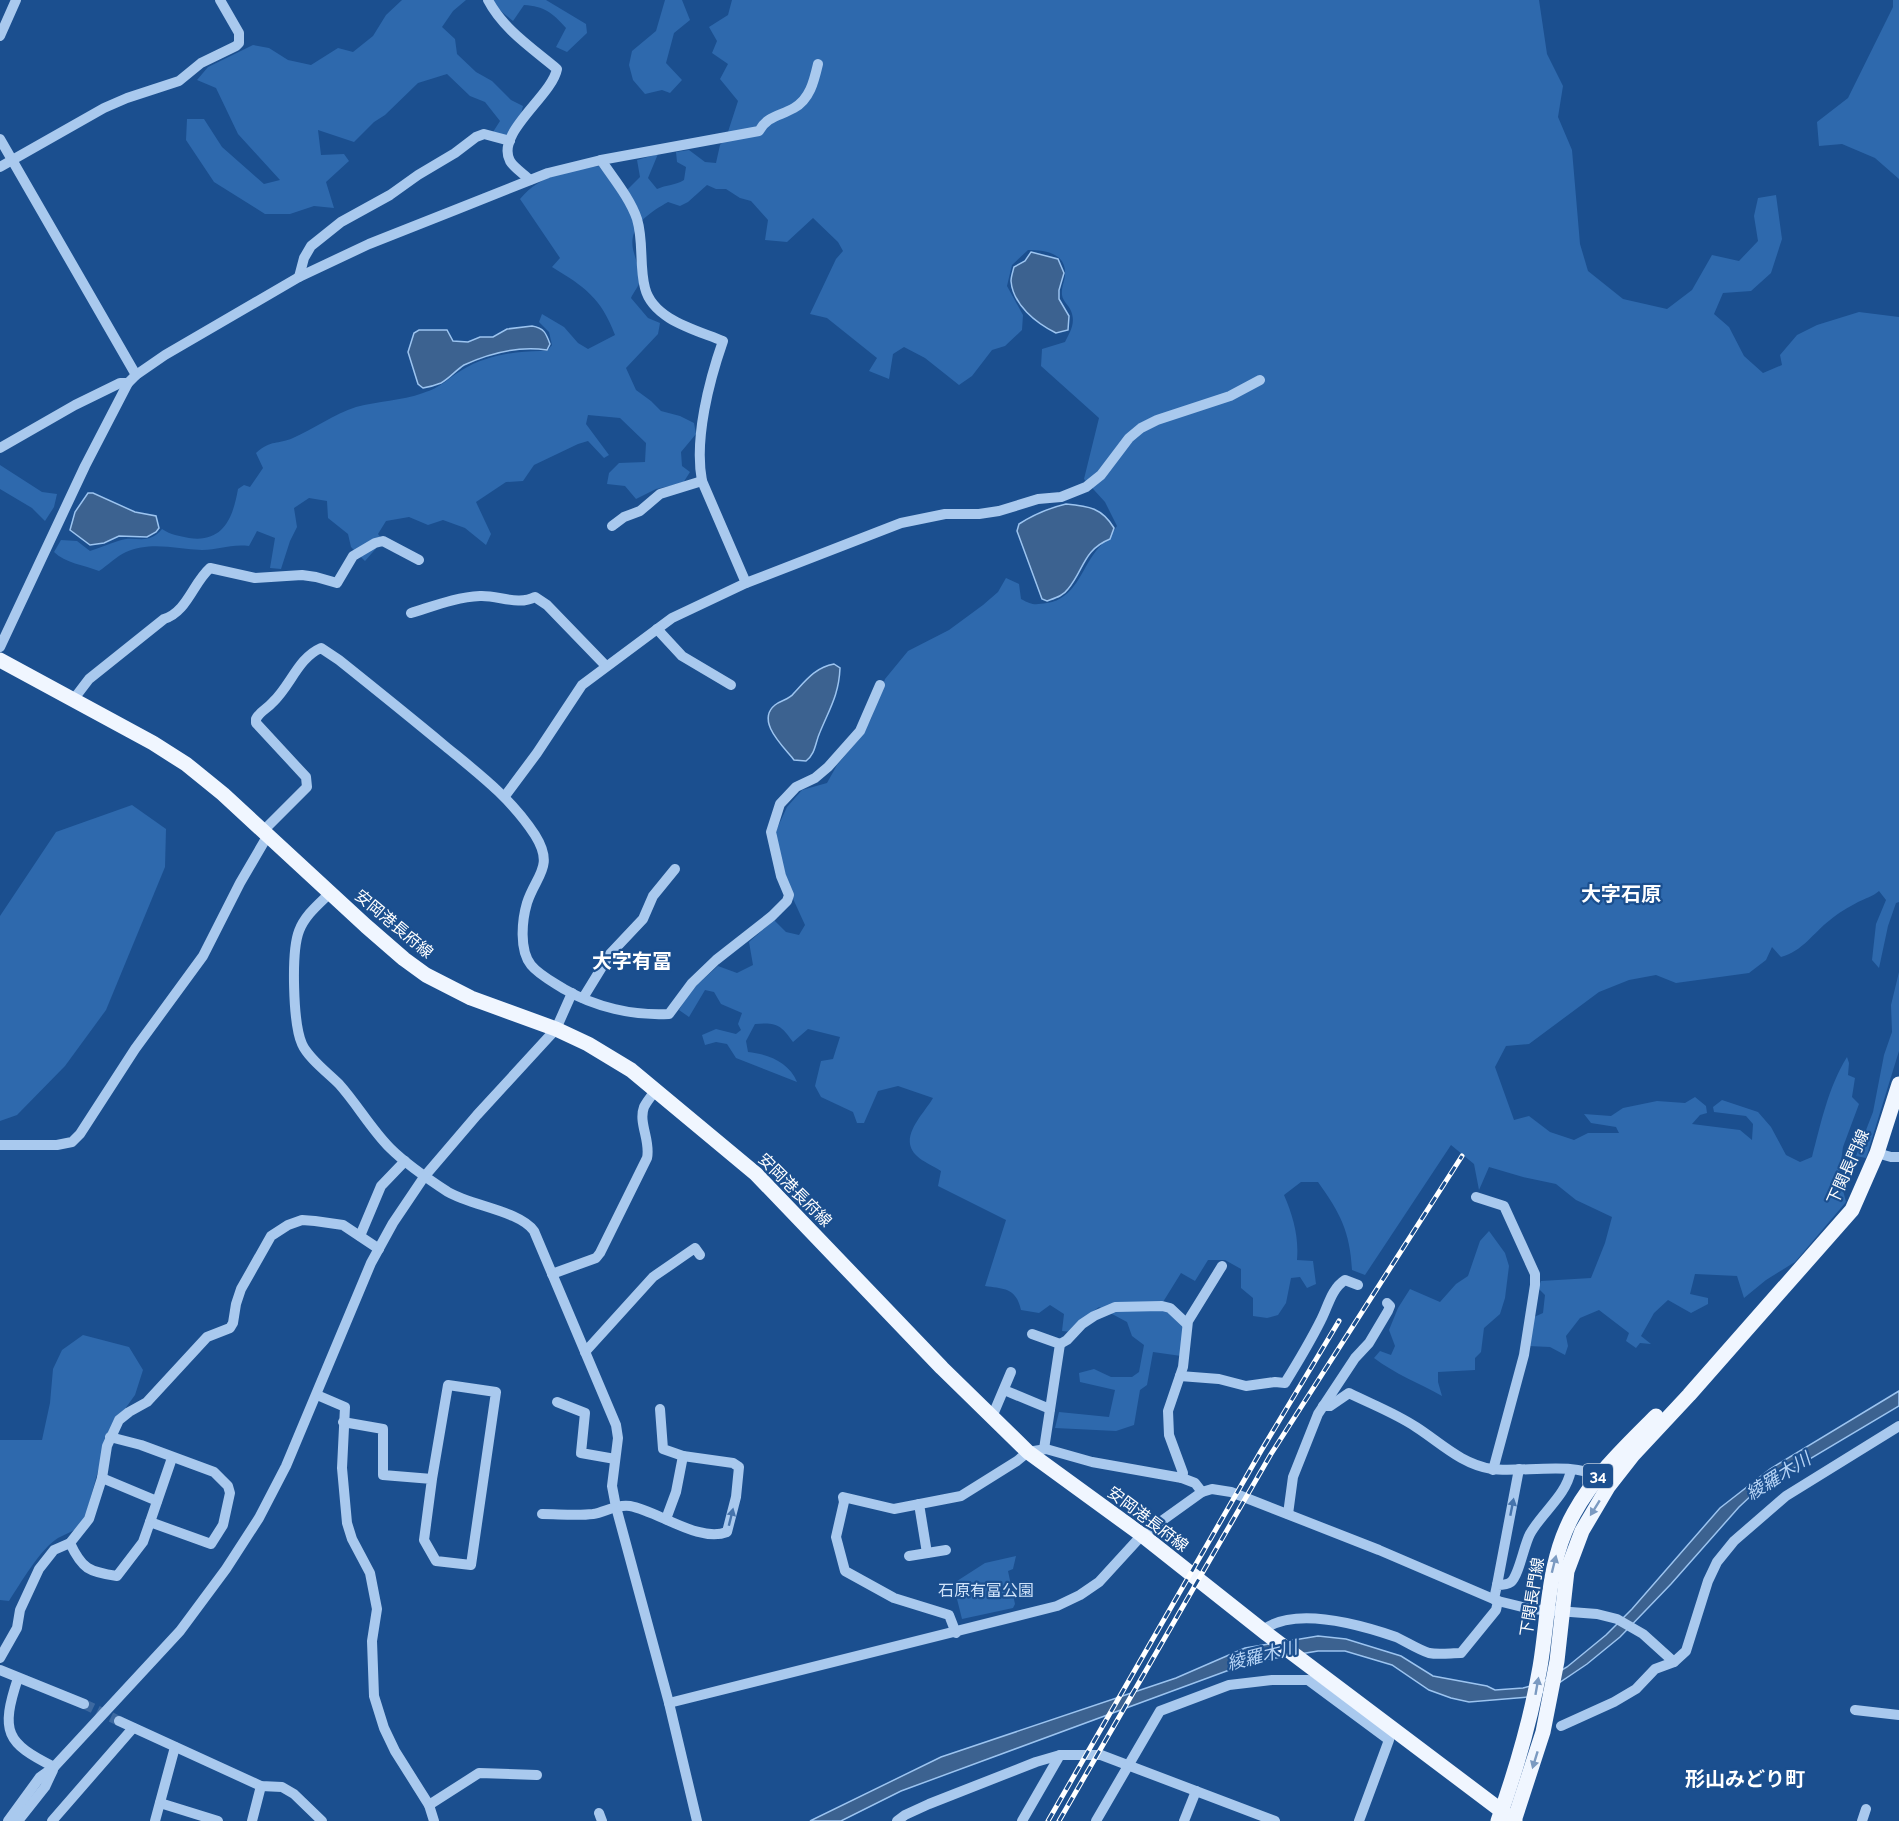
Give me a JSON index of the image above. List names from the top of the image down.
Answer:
{
  "streets": {
    "main road": ["安岡港長府線", "下関長門線", "34"]
  },
  "crossings": [
    ["安岡港長府線", "下関長門線"]
  ],
  "districts": ["大字石原", "大字有冨", "形山みどり町"],
  "water": ["綾羅木川"],
  "parks": ["石原有富公園"]
}
